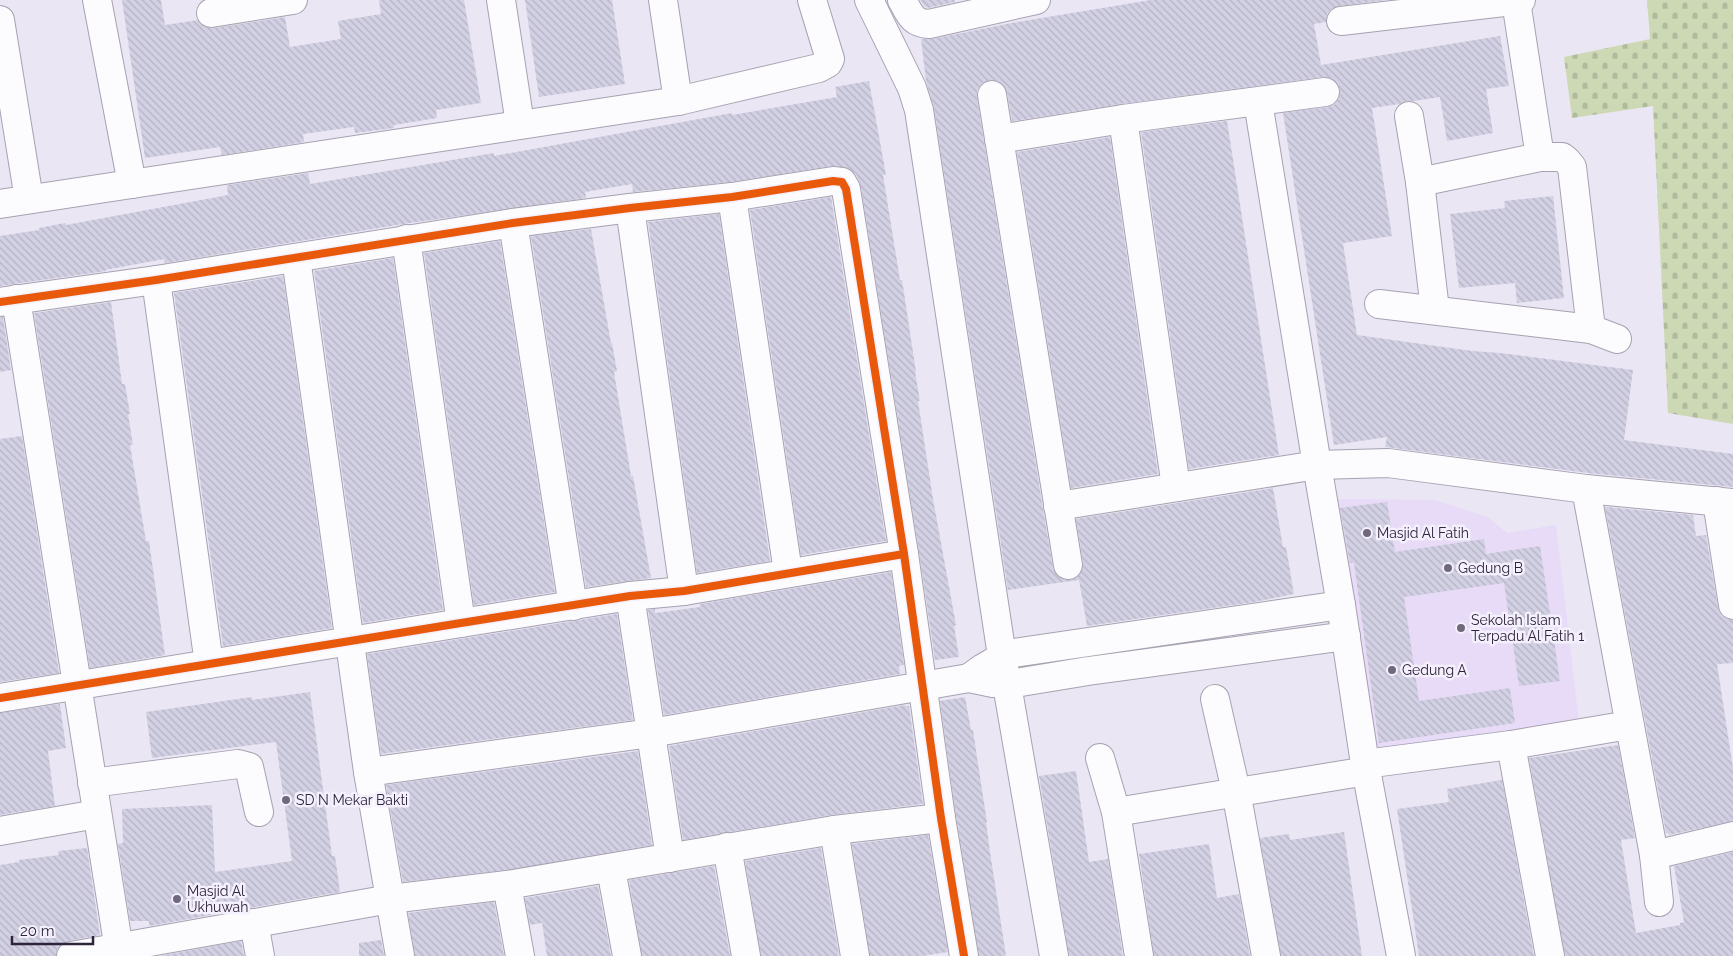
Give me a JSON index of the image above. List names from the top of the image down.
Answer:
{
  "places": [
    "Masjid Al Fatih",
    "Gedung B",
    "Sekolah Islam Terpadu Al Fatih 1",
    "Gedung A",
    "SD N Mekar Bakti",
    "Masjid Al Ukhuwah"
  ],
  "scale_bar": "20 m"
}
